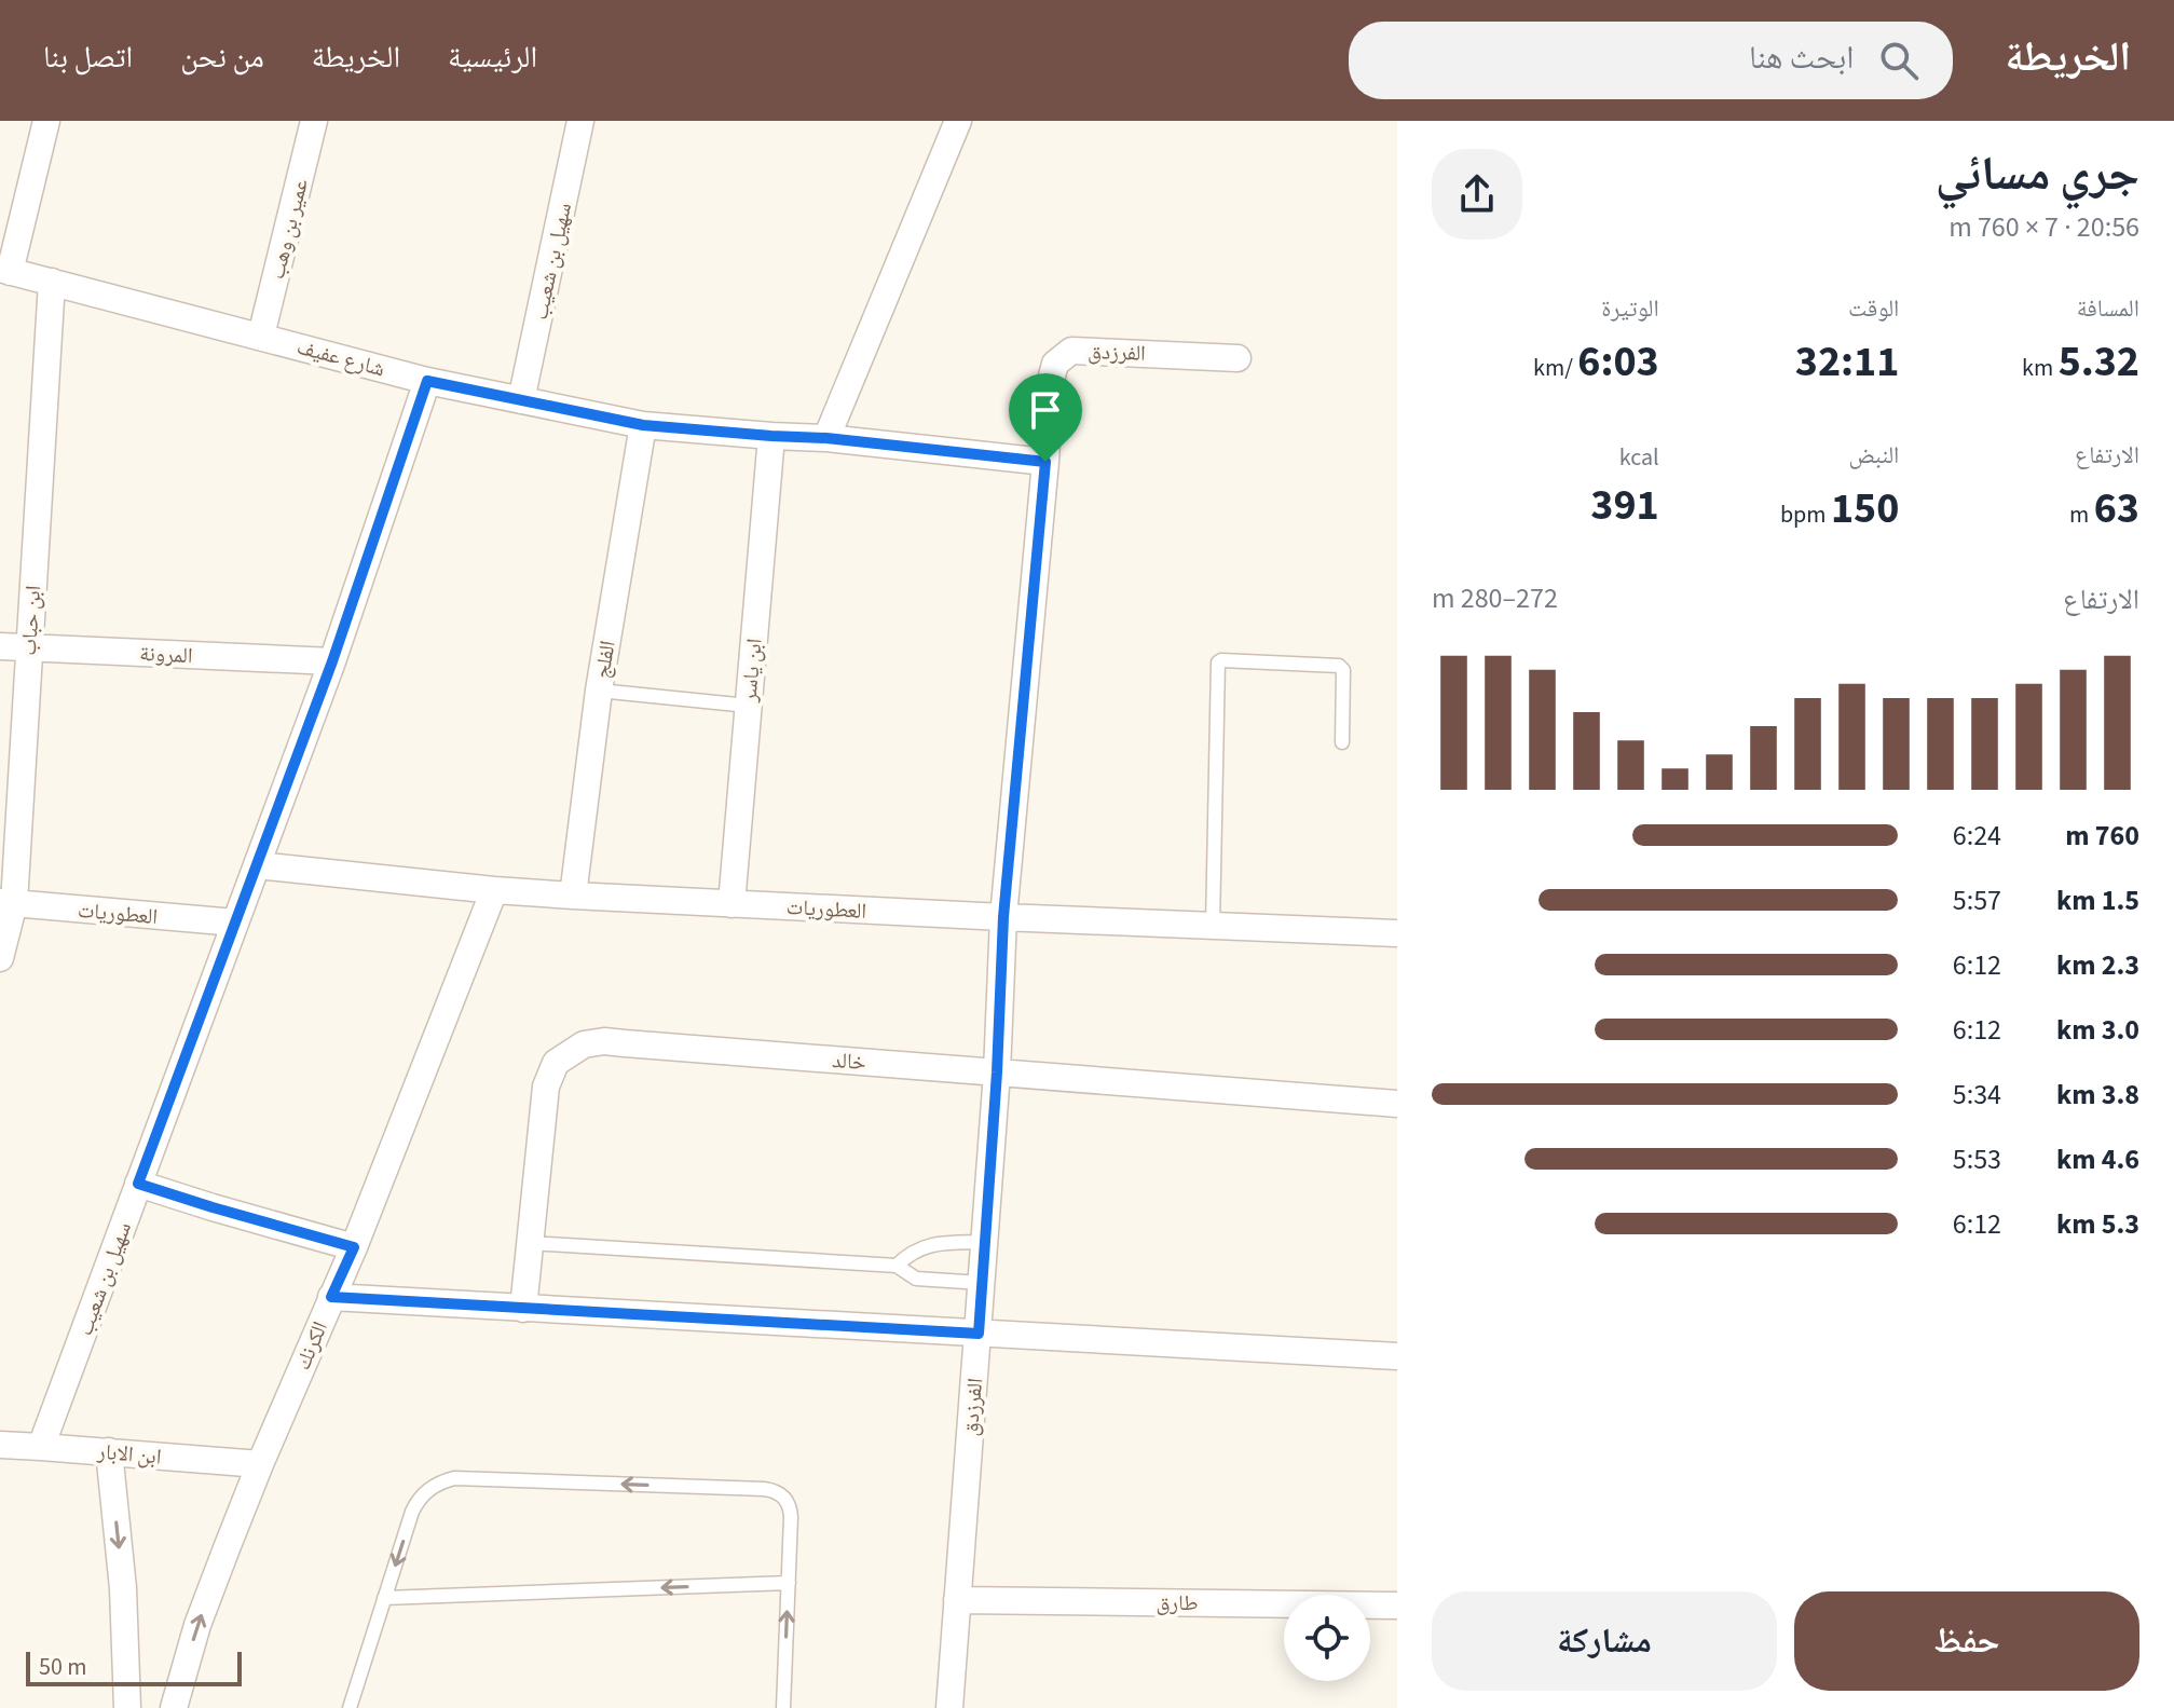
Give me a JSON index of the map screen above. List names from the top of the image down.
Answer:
{
  "streets": {
    "street": [
      "عمير بن وهب",
      "سهيل بن شعيب",
      "الفرزدق",
      "شارع عفيف",
      "ابن حباب",
      "المرونة",
      "الفلج",
      "ابن ياسر",
      "العطوريات",
      "خالد",
      "الكرنك",
      "ابن الابار",
      "طارق"
    ]
  },
  "crossings": [
    ["عمير بن وهب", "شارع عفيف"],
    ["سهيل بن شعيب", "شارع عفيف"],
    ["سهيل بن شعيب", "المرونة"],
    ["سهيل بن شعيب", "العطوريات"],
    ["سهيل بن شعيب", "ابن الابار"],
    ["الفرزدق", "شارع عفيف"],
    ["الفرزدق", "العطوريات"],
    ["الفرزدق", "خالد"],
    ["الفرزدق", "طارق"],
    ["شارع عفيف", "ابن حباب"],
    ["شارع عفيف", "الفلج"],
    ["شارع عفيف", "ابن ياسر"],
    ["ابن حباب", "المرونة"],
    ["ابن حباب", "العطوريات"],
    ["الفلج", "العطوريات"],
    ["ابن ياسر", "العطوريات"],
    ["العطوريات", "الكرنك"],
    ["الكرنك", "ابن الابار"]
  ],
  "scale_bar": "50 m",
  "page": {
    "header": "الخريطة",
    "search": "ابحث هنا",
    "nav": [
      "الرئيسية",
      "الخريطة",
      "من نحن",
      "اتصل بنا"
    ],
    "heading": ["جري مسائي", "20:56 · 7 × 760 m"],
    "stats": [
      ["المسافة", "5.32 km"],
      ["الوقت", "32:11"],
      ["الوتيرة", "6:03 /km"],
      ["الارتفاع", "63 m"],
      ["النبض", "150 bpm"],
      ["kcal", "391"]
    ],
    "chart": ["الارتفاع", "272–280 m"],
    "list": [
      {
        "name": "760 m",
        "note": "6:24"
      },
      {
        "name": "1.5 km",
        "note": "5:57"
      },
      {
        "name": "2.3 km",
        "note": "6:12"
      },
      {
        "name": "3.0 km",
        "note": "6:12"
      },
      {
        "name": "3.8 km",
        "note": "5:34"
      },
      {
        "name": "4.6 km",
        "note": "5:53"
      },
      {
        "name": "5.3 km",
        "note": "6:12"
      }
    ],
    "buttons": ["حفظ", "مشاركة"],
    "scale": "50 m"
  }
}
